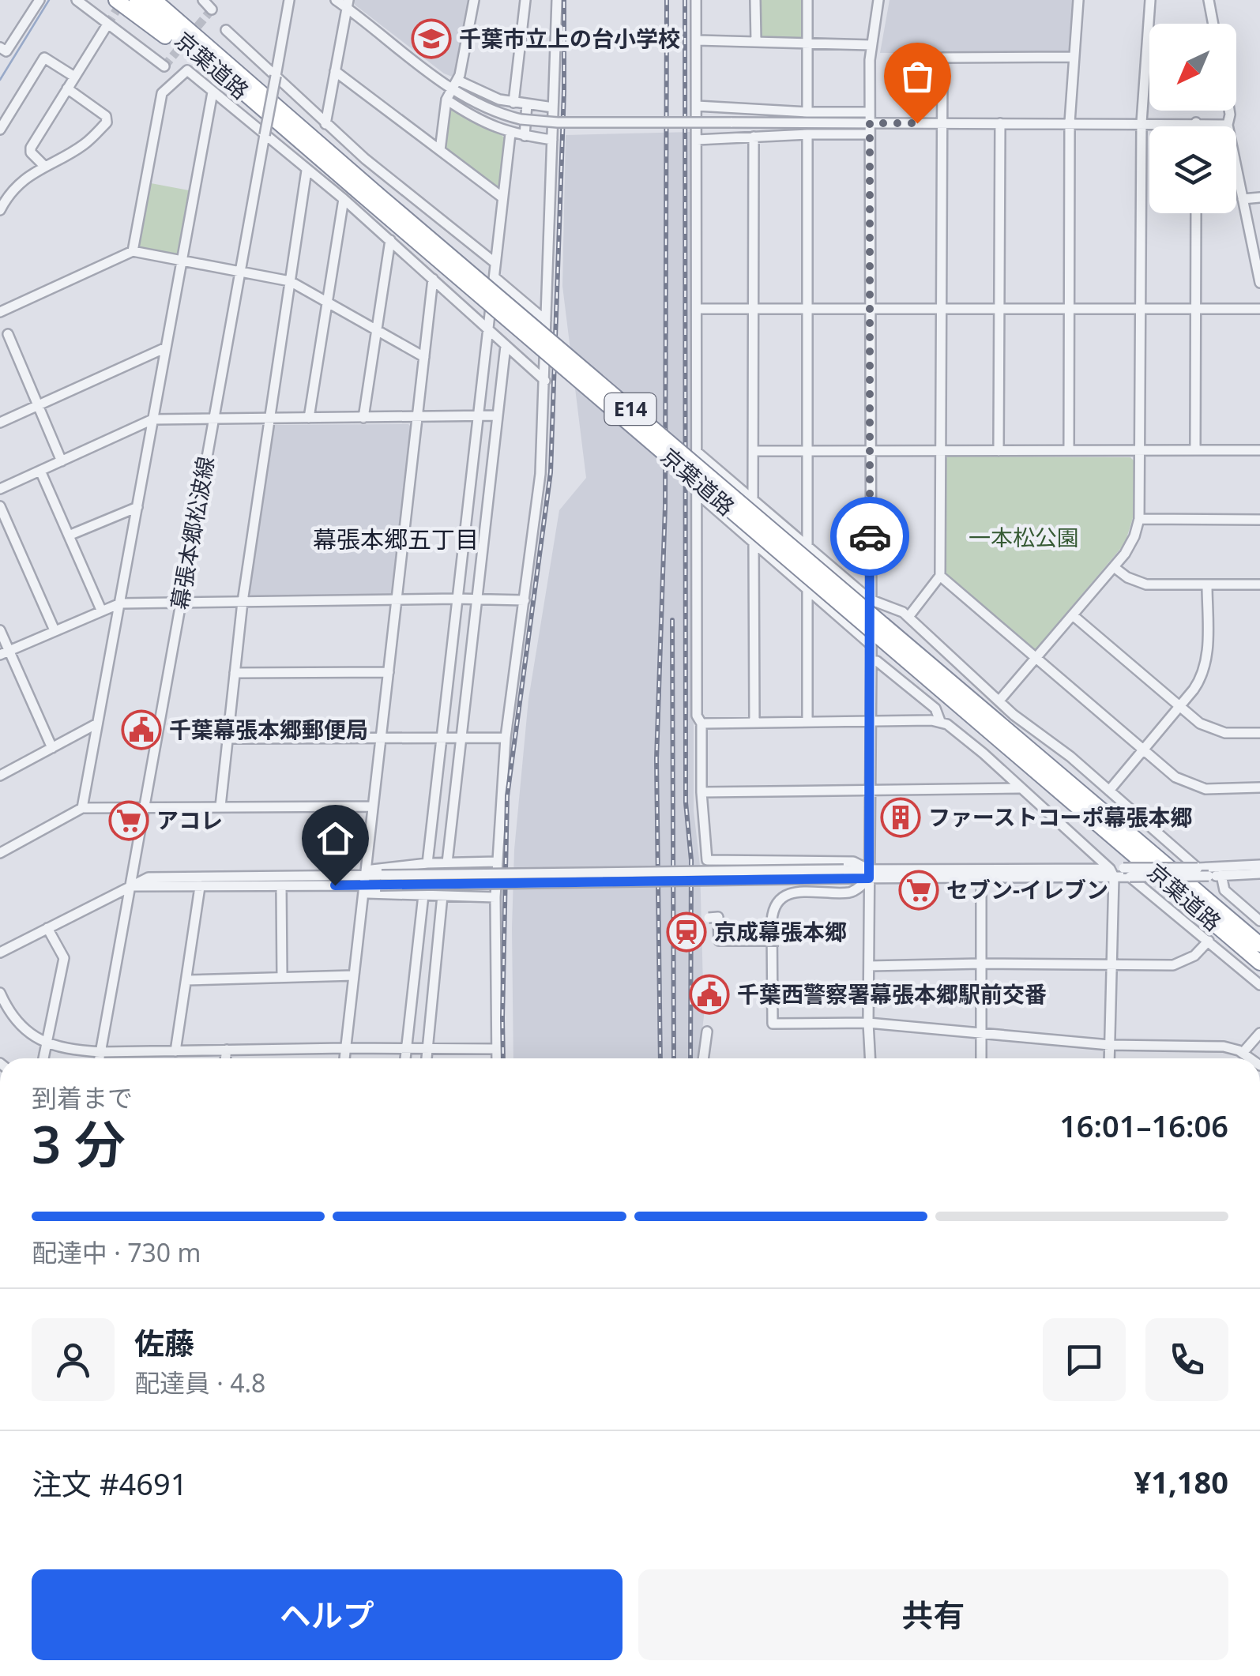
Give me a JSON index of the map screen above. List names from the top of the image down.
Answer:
{
  "streets": {
    "highway": ["京葉道路", "E14"],
    "street": ["幕張本郷松波線"]
  },
  "districts": ["幕張本郷五丁目"],
  "parks": ["一本松公園"],
  "places": {
    "school or university": ["千葉市立上の台小学校"],
    "public building": ["千葉幕張本郷郵便局", "千葉西警察署幕張本郷駅前交番"],
    "building": ["ファーストコーポ幕張本郷"],
    "supermarket": ["アコレ", "セブン-イレブン"],
    "station": ["京成幕張本郷"]
  },
  "north": "bottom left",
  "page": {
    "heading": ["3 分", "到着まで", "16:01–16:06"],
    "panel": [
      "佐藤",
      "配達員 · 4.8",
      "注文 #4691",
      "¥1,180"
    ],
    "bar": "配達中 · 730 m",
    "buttons": ["ヘルプ", "共有"]
  }
}
